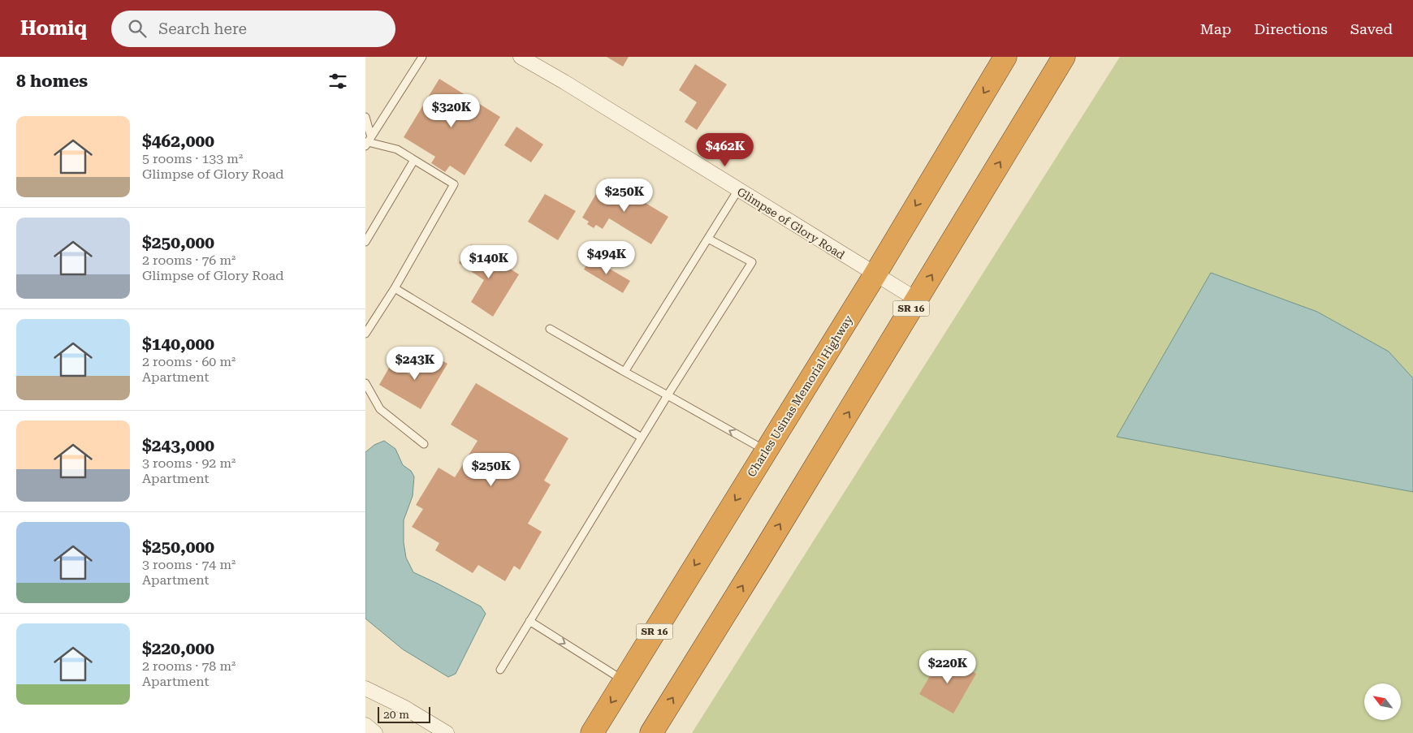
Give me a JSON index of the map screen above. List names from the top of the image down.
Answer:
{
  "streets": {
    "highway": ["SR 16", "Charles Usinas Memorial Highway"],
    "street": ["Glimpse of Glory Road"]
  },
  "crossings": [
    ["Glimpse of Glory Road", "SR 16"],
    ["Glimpse of Glory Road", "Charles Usinas Memorial Highway"]
  ],
  "scale_bar": "20 m",
  "north": "top left",
  "page": {
    "header": "Homiq",
    "search": "Search here",
    "nav": ["Map", "Directions", "Saved"],
    "heading": "8 homes",
    "price": [
      "$320K",
      "$462K",
      "$250K",
      "$494K",
      "$140K",
      "$243K",
      "$250K",
      "$220K"
    ],
    "list": [
      {
        "name": "$462,000",
        "note": "5 rooms · 133 m² · Glimpse of Glory Road"
      },
      {
        "name": "$250,000",
        "note": "2 rooms · 76 m² · Glimpse of Glory Road"
      },
      {
        "name": "$140,000",
        "note": "2 rooms · 60 m² · Apartment"
      },
      {
        "name": "$243,000",
        "note": "3 rooms · 92 m² · Apartment"
      },
      {
        "name": "$250,000",
        "note": "3 rooms · 74 m² · Apartment"
      },
      {
        "name": "$220,000",
        "note": "2 rooms · 78 m² · Apartment"
      }
    ],
    "scale": "20 m"
  }
}
